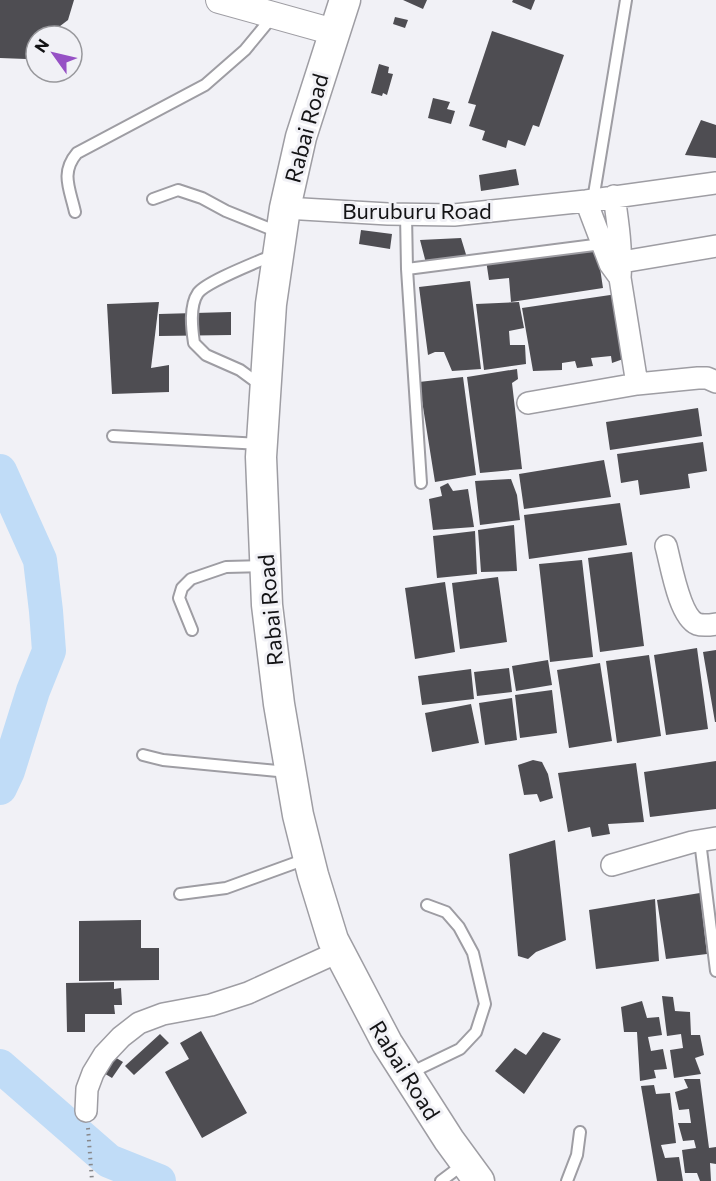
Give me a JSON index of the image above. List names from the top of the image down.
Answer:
{
  "streets": {
    "main road": ["Rabai Road"],
    "street": ["Buruburu Road"]
  },
  "crossings": [
    ["Rabai Road", "Buruburu Road"]
  ],
  "north": "top left"
}
